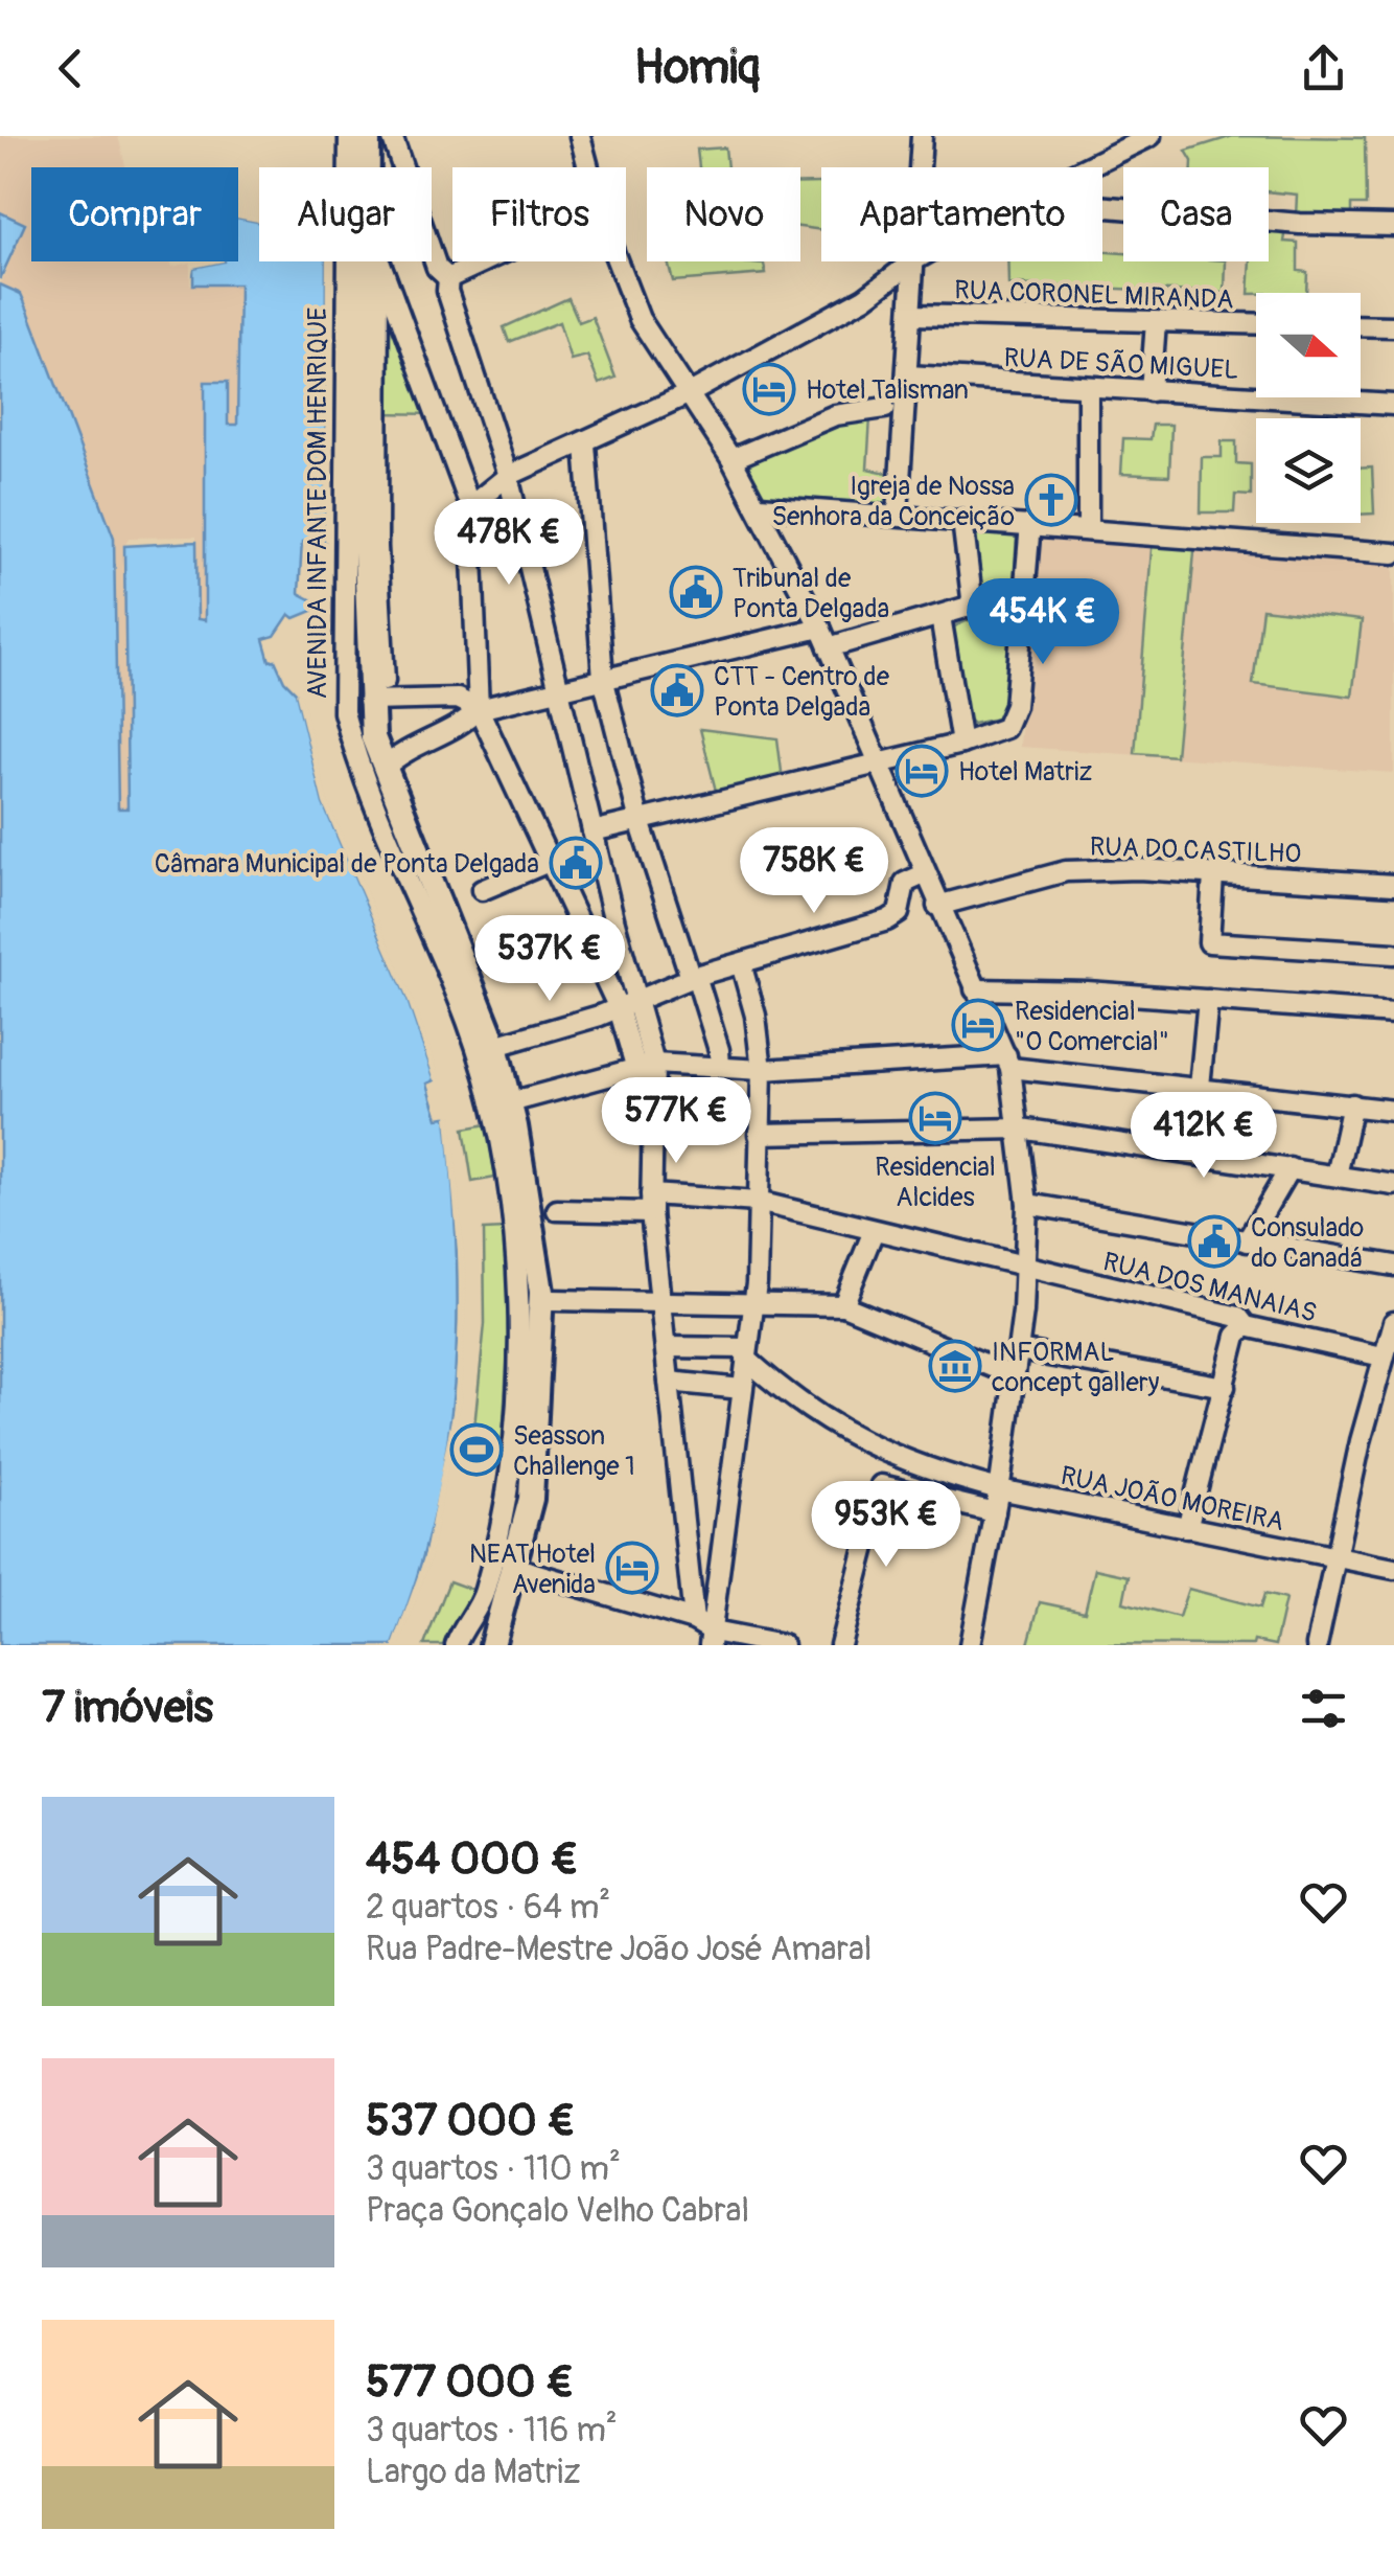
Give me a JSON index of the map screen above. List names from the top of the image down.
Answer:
{
  "streets": {
    "main road": ["AVENIDA INFANTE DOM HENRIQUE"],
    "street": [
      "RUA CORONEL MIRANDA",
      "RUA DE SÃO MIGUEL",
      "RUA DO CASTILHO",
      "RUA DOS MANAIAS",
      "RUA JOÃO MOREIRA"
    ]
  },
  "places": {
    "hotel": [
      "Hotel Talisman",
      "Hotel Matriz",
      "Residencial \"O Comercial\"",
      "Residencial Alcides",
      "NEAT Hotel Avenida"
    ],
    "church": ["Igreja de Nossa Senhora da Conceição"],
    "public building": [
      "Tribunal de Ponta Delgada",
      "CTT - Centro de Ponta Delgada",
      "Câmara Municipal de Ponta Delgada",
      "Consulado do Canadá"
    ],
    "museum": ["INFORMAL concept gallery"],
    "sports": ["Seasson Challenge 1"]
  },
  "north": "right",
  "page": {
    "header": "Homiq",
    "chip": [
      "Comprar",
      "Alugar",
      "Filtros",
      "Novo",
      "Apartamento",
      "Casa"
    ],
    "price": [
      "478K €",
      "454K €",
      "758K €",
      "537K €",
      "577K €",
      "412K €",
      "953K €"
    ],
    "heading": "7 imóveis",
    "list": [
      {
        "name": "454 000 €",
        "note": "2 quartos · 64 m² · Rua Padre-Mestre João José Amaral"
      },
      {
        "name": "537 000 €",
        "note": "3 quartos · 110 m² · Praça Gonçalo Velho Cabral"
      },
      {
        "name": "577 000 €",
        "note": "3 quartos · 116 m² · Largo da Matriz"
      }
    ]
  }
}
